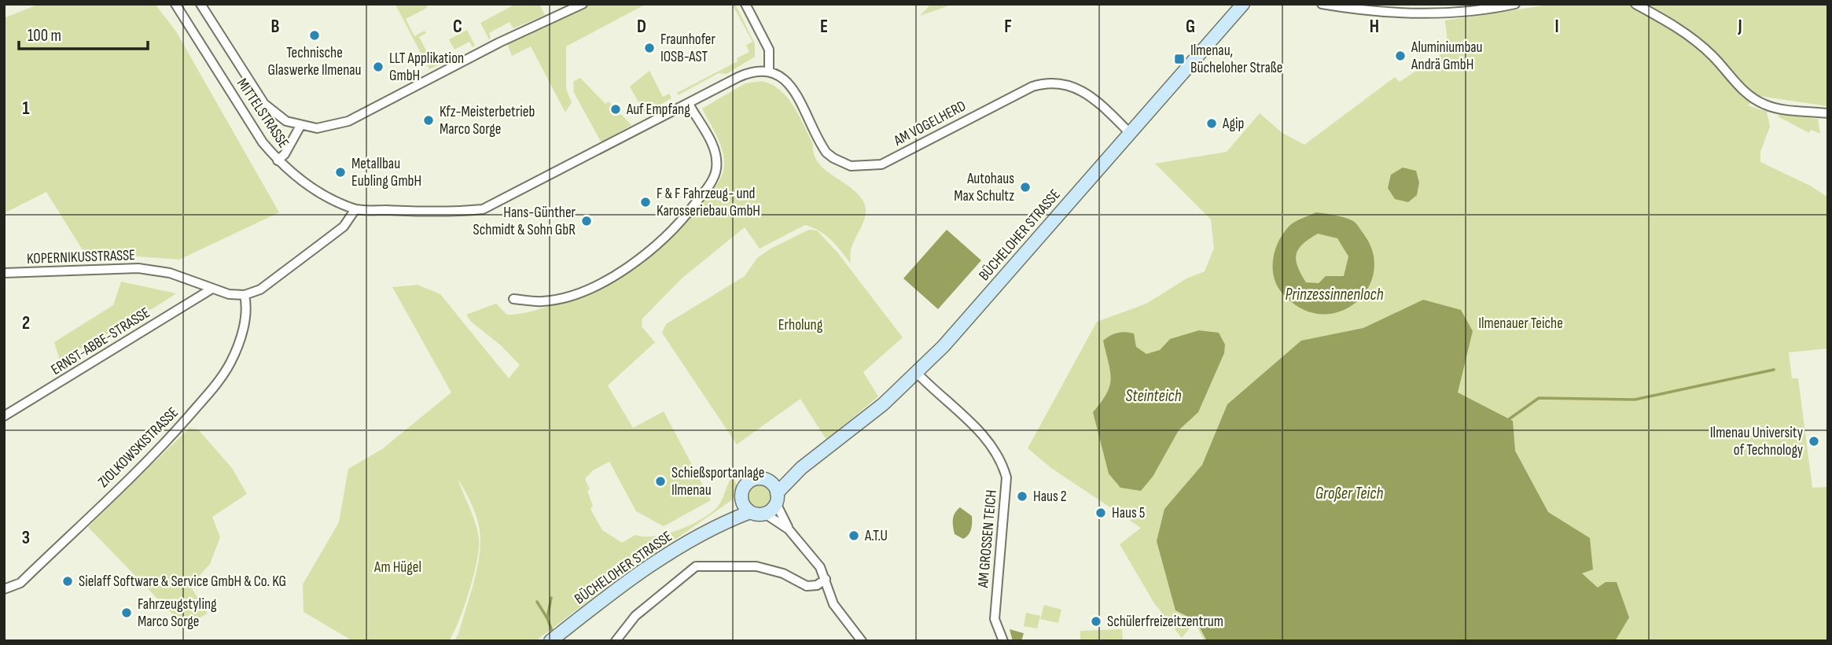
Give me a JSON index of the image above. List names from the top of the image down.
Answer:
{
  "streets": {
    "main road": ["BÜCHELOHER STRASSE"],
    "street": [
      "MITTELSTRASSE",
      "AM VOGELHERD",
      "KOPERNIKUSSTRASSE",
      "ERNST-ABBE-STRASSE",
      "ZIOLKOWSKISTRASSE",
      "AM GROSSEN TEICH"
    ]
  },
  "crossings": [
    ["AM VOGELHERD", "BÜCHELOHER STRASSE"],
    ["BÜCHELOHER STRASSE", "AM GROSSEN TEICH"],
    ["KOPERNIKUSSTRASSE", "ERNST-ABBE-STRASSE"],
    ["KOPERNIKUSSTRASSE", "ZIOLKOWSKISTRASSE"]
  ],
  "water": ["Prinzessinnenloch", "Steinteich", "Großer Teich"],
  "parks": ["Ilmenauer Teiche", "Erholung", "Am Hügel"],
  "places": {
    "other": [
      "Technische Glaswerke Ilmenau",
      "Fraunhofer IOSB-AST",
      "Aluminiumbau Andrä GmbH",
      "LLT Applikation GmbH",
      "Auf Empfang",
      "Kfz-Meisterbetrieb Marco Sorge",
      "Agip",
      "Metallbau Eubling GmbH",
      "Autohaus Max Schultz",
      "F & F Fahrzeug- und Karosseriebau GmbH",
      "Hans-Günther Schmidt & Sohn GbR",
      "Ilmenau University of Technology",
      "Schießsportanlage Ilmenau",
      "Haus 2",
      "Haus 5",
      "A.T.U",
      "Sielaff Software & Service GmbH & Co. KG",
      "Fahrzeugstyling Marco Sorge",
      "Schülerfreizeitzentrum"
    ],
    "transit": ["Ilmenau, Bücheloher Straße"]
  },
  "scale_bar": "100 m",
  "grid": {
    "columns": [
      "B",
      "C",
      "D",
      "E",
      "F",
      "G",
      "H",
      "I",
      "J"
    ],
    "rows": ["1", "2", "3"]
  }
}
